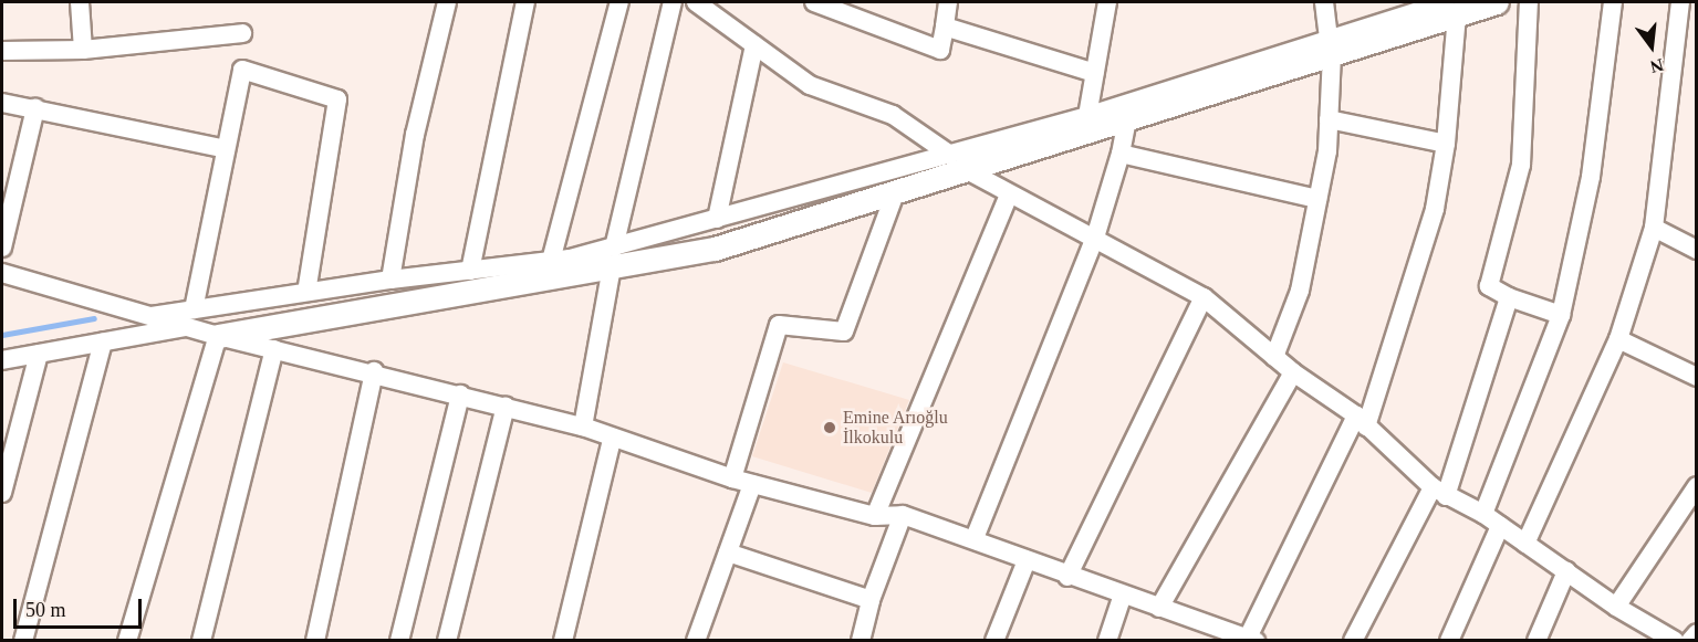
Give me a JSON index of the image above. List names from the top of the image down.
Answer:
{
  "places": ["Emine Arıoğlu İlkokulu"],
  "scale_bar": "50 m",
  "north": "bottom"
}
